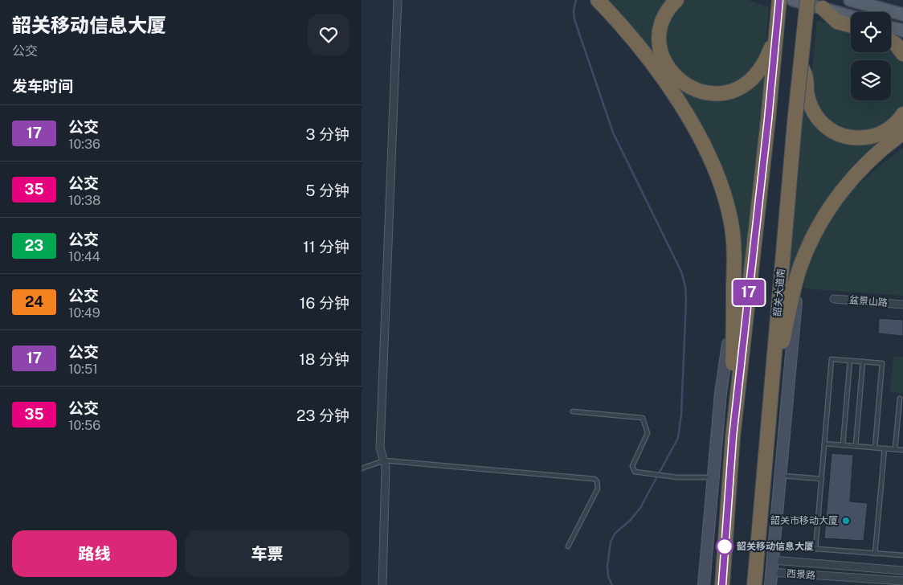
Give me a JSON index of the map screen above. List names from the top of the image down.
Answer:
{
  "streets": {
    "highway": ["韶关大道南"],
    "street": ["盆景山路", "西景路"]
  },
  "places": ["韶关市移动大厦", "韶关移动信息大厦"],
  "lines": ["bus line 17"],
  "page": {
    "heading": [
      ["韶关移动信息大厦", "公交"],
      "发车时间"
    ],
    "on_map": "17",
    "list": [
      {
        "mark": "17",
        "name": "公交",
        "note": "10:36",
        "value": "3 分钟"
      },
      {
        "mark": "35",
        "name": "公交",
        "note": "10:38",
        "value": "5 分钟"
      },
      {
        "mark": "23",
        "name": "公交",
        "note": "10:44",
        "value": "11 分钟"
      },
      {
        "mark": "24",
        "name": "公交",
        "note": "10:49",
        "value": "16 分钟"
      },
      {
        "mark": "17",
        "name": "公交",
        "note": "10:51",
        "value": "18 分钟"
      },
      {
        "mark": "35",
        "name": "公交",
        "note": "10:56",
        "value": "23 分钟"
      }
    ],
    "buttons": ["路线", "车票"]
  }
}
